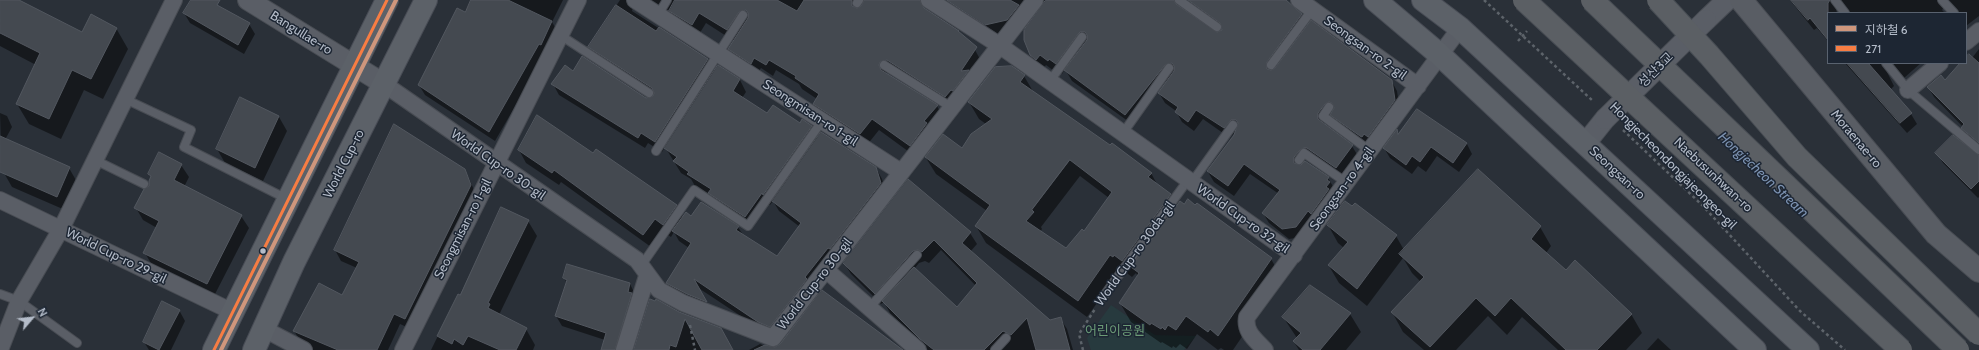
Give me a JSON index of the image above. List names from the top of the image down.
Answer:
{
  "streets": {
    "highway": ["Naebusunhwan-ro"],
    "main road": ["Moraenae-ro", "World Cup-ro", "Seongsan-ro"],
    "street": [
      "Bangullae-ro",
      "Seongsan-ro 2-gil",
      "성산3교",
      "Seongmisan-ro 1-gil",
      "World Cup-ro 30-gil",
      "Seongsan-ro 4-gil",
      "World Cup-ro 32-gil",
      "World Cup-ro 29-gil"
    ],
    "lane": ["World Cup-ro 30da-gil"],
    "path": ["Hongjecheondongjajeongeo-gil"]
  },
  "crossings": [
    ["Bangullae-ro", "World Cup-ro 30-gil"],
    ["Seongsan-ro 2-gil", "Seongsan-ro 4-gil"],
    ["성산3교", "Hongjecheondongjajeongeo-gil"],
    ["성산3교", "Seongsan-ro"],
    ["Seongmisan-ro 1-gil", "World Cup-ro 30-gil"],
    ["World Cup-ro", "World Cup-ro 30-gil"],
    ["World Cup-ro 30-gil", "World Cup-ro 32-gil"],
    ["Seongsan-ro", "Seongsan-ro 4-gil"],
    ["Seongsan-ro 4-gil", "World Cup-ro 32-gil"],
    ["World Cup-ro 32-gil", "World Cup-ro 30da-gil"]
  ],
  "water": ["Hongjecheon Stream"],
  "parks": ["어린이공원"],
  "lines": ["metro line 6", "transit line 271"],
  "legend": ["지하철 6", "271"],
  "north": "top right"
}
